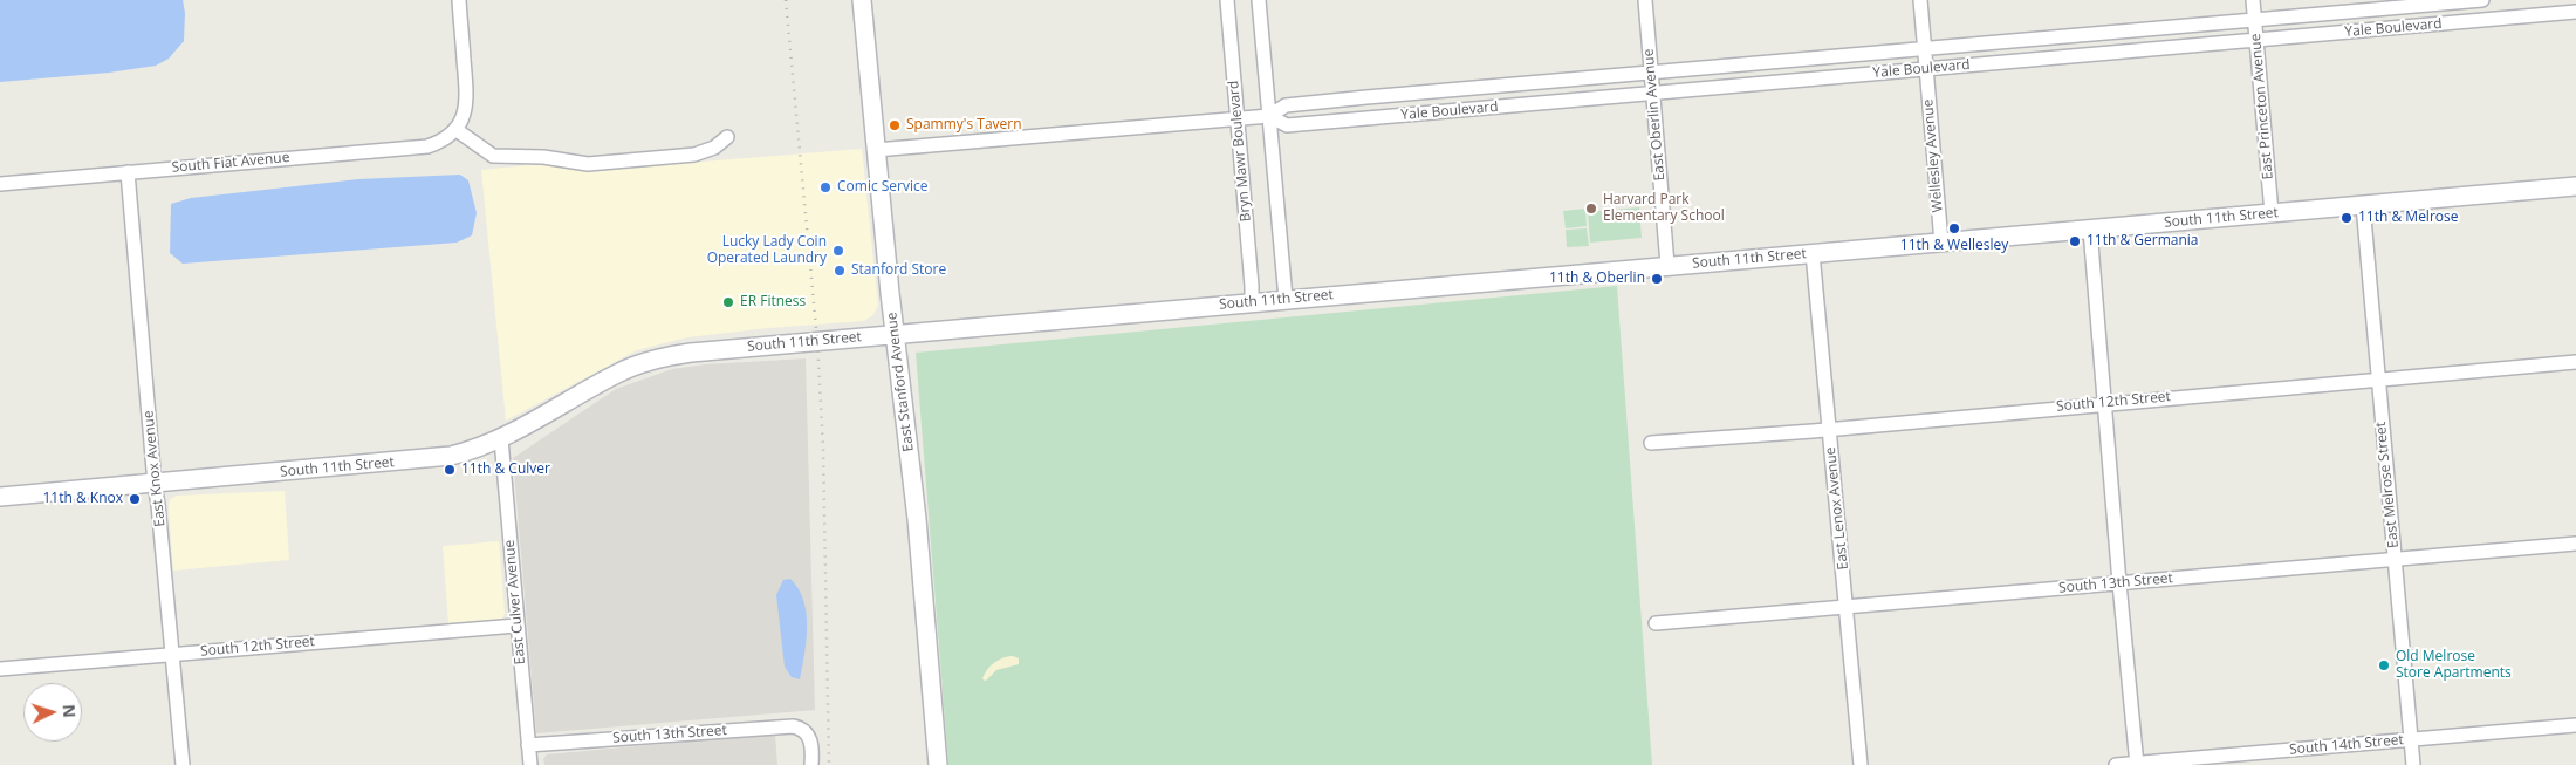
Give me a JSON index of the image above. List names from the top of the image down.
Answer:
{
  "streets": {
    "street": [
      "Yale Boulevard",
      "East Princeton Avenue",
      "East Oberlin Avenue",
      "Bryn Mawr Boulevard",
      "Wellesley Avenue",
      "South Fiat Avenue",
      "South 11th Street",
      "East Stanford Avenue",
      "South 12th Street",
      "East Knox Avenue",
      "East Melrose Street",
      "East Lenox Avenue",
      "South 13th Street",
      "East Culver Avenue",
      "South 14th Street"
    ]
  },
  "crossings": [
    ["Yale Boulevard", "East Princeton Avenue"],
    ["Yale Boulevard", "East Oberlin Avenue"],
    ["Yale Boulevard", "Bryn Mawr Boulevard"],
    ["Yale Boulevard", "Wellesley Avenue"],
    ["Yale Boulevard", "East Stanford Avenue"],
    ["East Princeton Avenue", "South 11th Street"],
    ["East Oberlin Avenue", "South 11th Street"],
    ["Bryn Mawr Boulevard", "South 11th Street"],
    ["Wellesley Avenue", "South 11th Street"],
    ["South Fiat Avenue", "East Knox Avenue"],
    ["South 11th Street", "East Stanford Avenue"],
    ["South 11th Street", "East Knox Avenue"],
    ["South 11th Street", "East Melrose Street"],
    ["South 11th Street", "East Lenox Avenue"],
    ["South 11th Street", "East Culver Avenue"],
    ["South 12th Street", "East Knox Avenue"],
    ["South 12th Street", "East Melrose Street"],
    ["South 12th Street", "East Lenox Avenue"],
    ["South 12th Street", "East Culver Avenue"],
    ["East Melrose Street", "South 13th Street"],
    ["East Melrose Street", "South 14th Street"],
    ["East Lenox Avenue", "South 13th Street"],
    ["South 13th Street", "East Culver Avenue"]
  ],
  "places": [
    "Spammy's Tavern",
    "Comic Service",
    "Harvard Park Elementary School",
    "11th & Melrose",
    "11th & Wellesley",
    "11th & Germania",
    "Lucky Lady Coin Operated Laundry",
    "Stanford Store",
    "11th & Oberlin",
    "ER Fitness",
    "11th & Culver",
    "11th & Knox",
    "Old Melrose Store Apartments"
  ],
  "north": "right"
}
